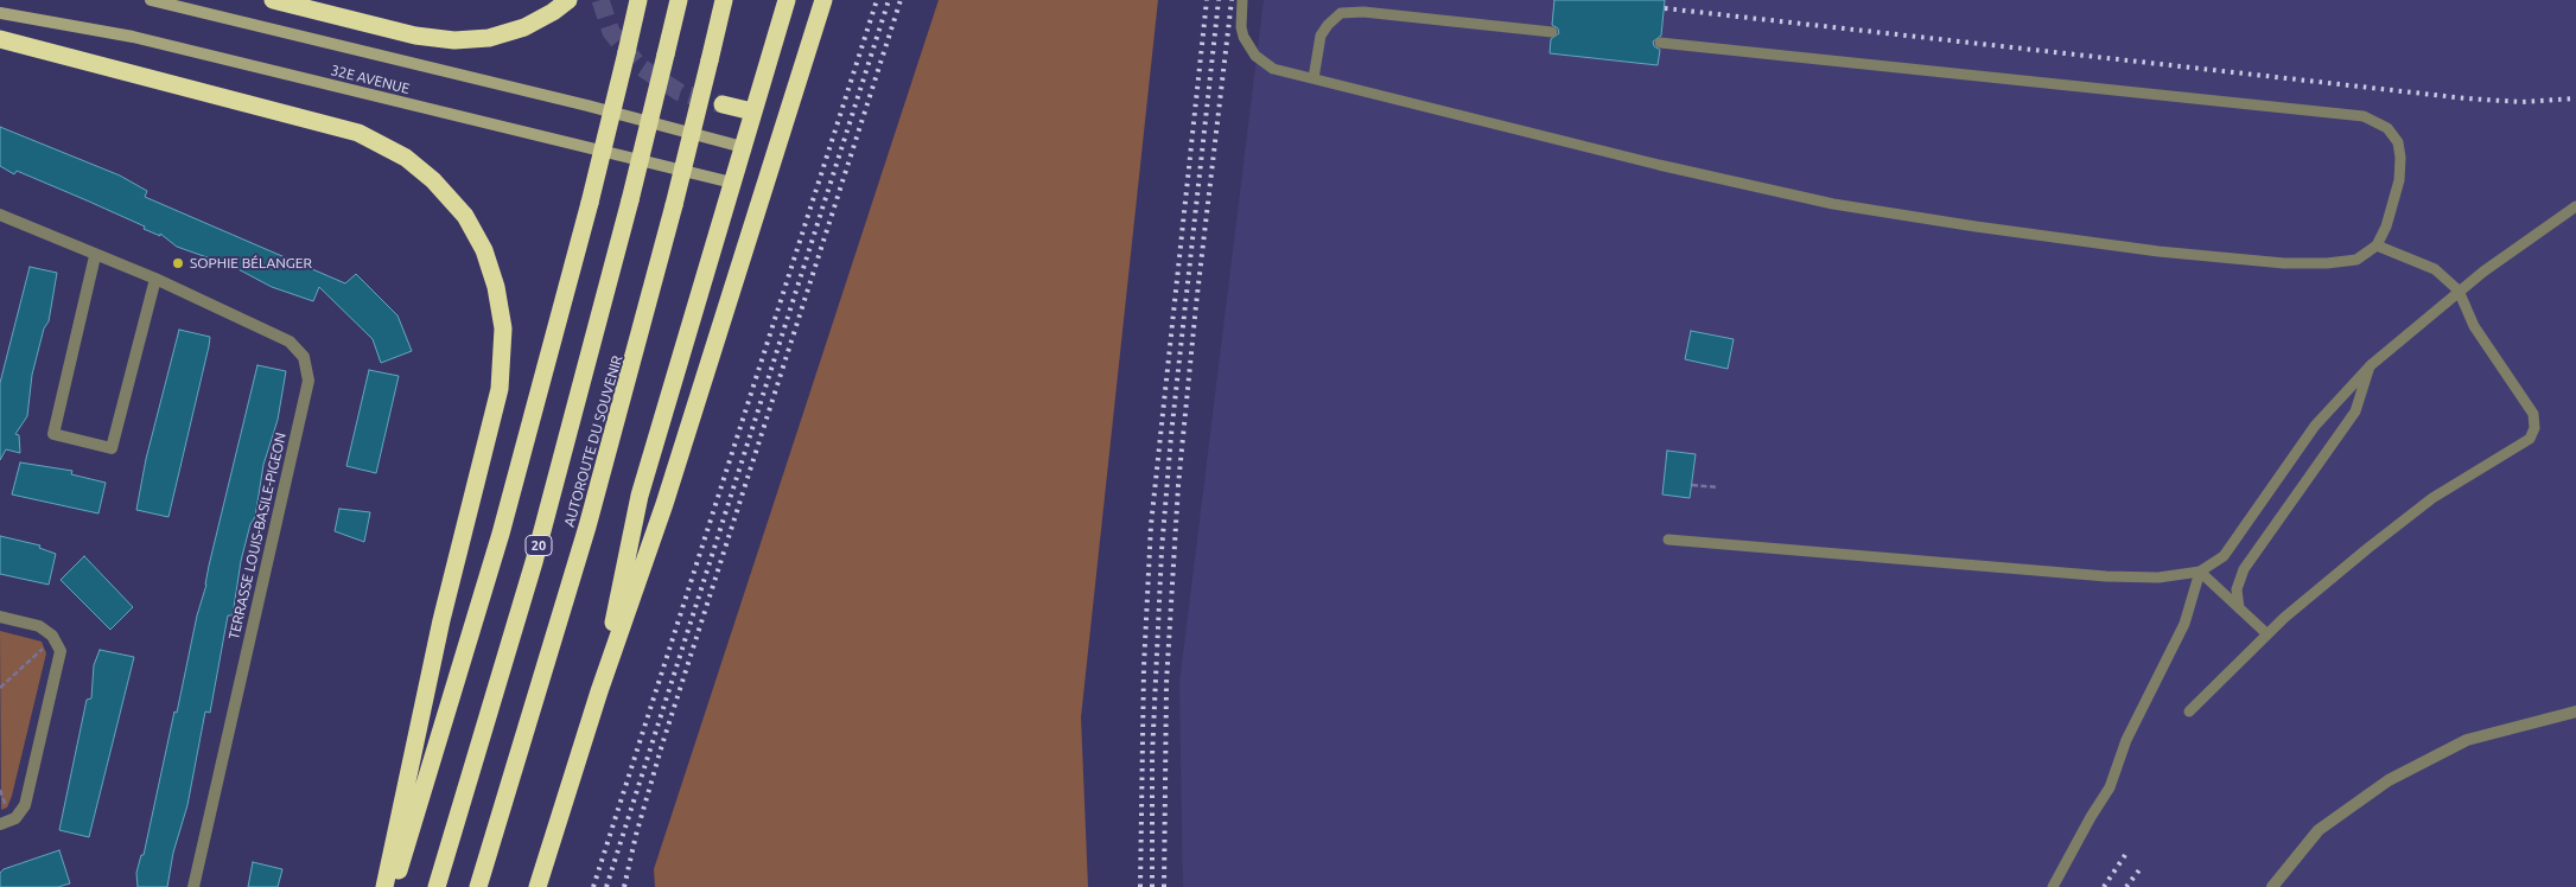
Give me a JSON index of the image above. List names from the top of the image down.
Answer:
{
  "streets": {
    "highway": ["AUTOROUTE DU SOUVENIR", "20"],
    "main road": ["32E AVENUE"],
    "street": ["TERRASSE LOUIS-BASILE-PIGEON"]
  },
  "places": ["SOPHIE BÉLANGER"]
}
